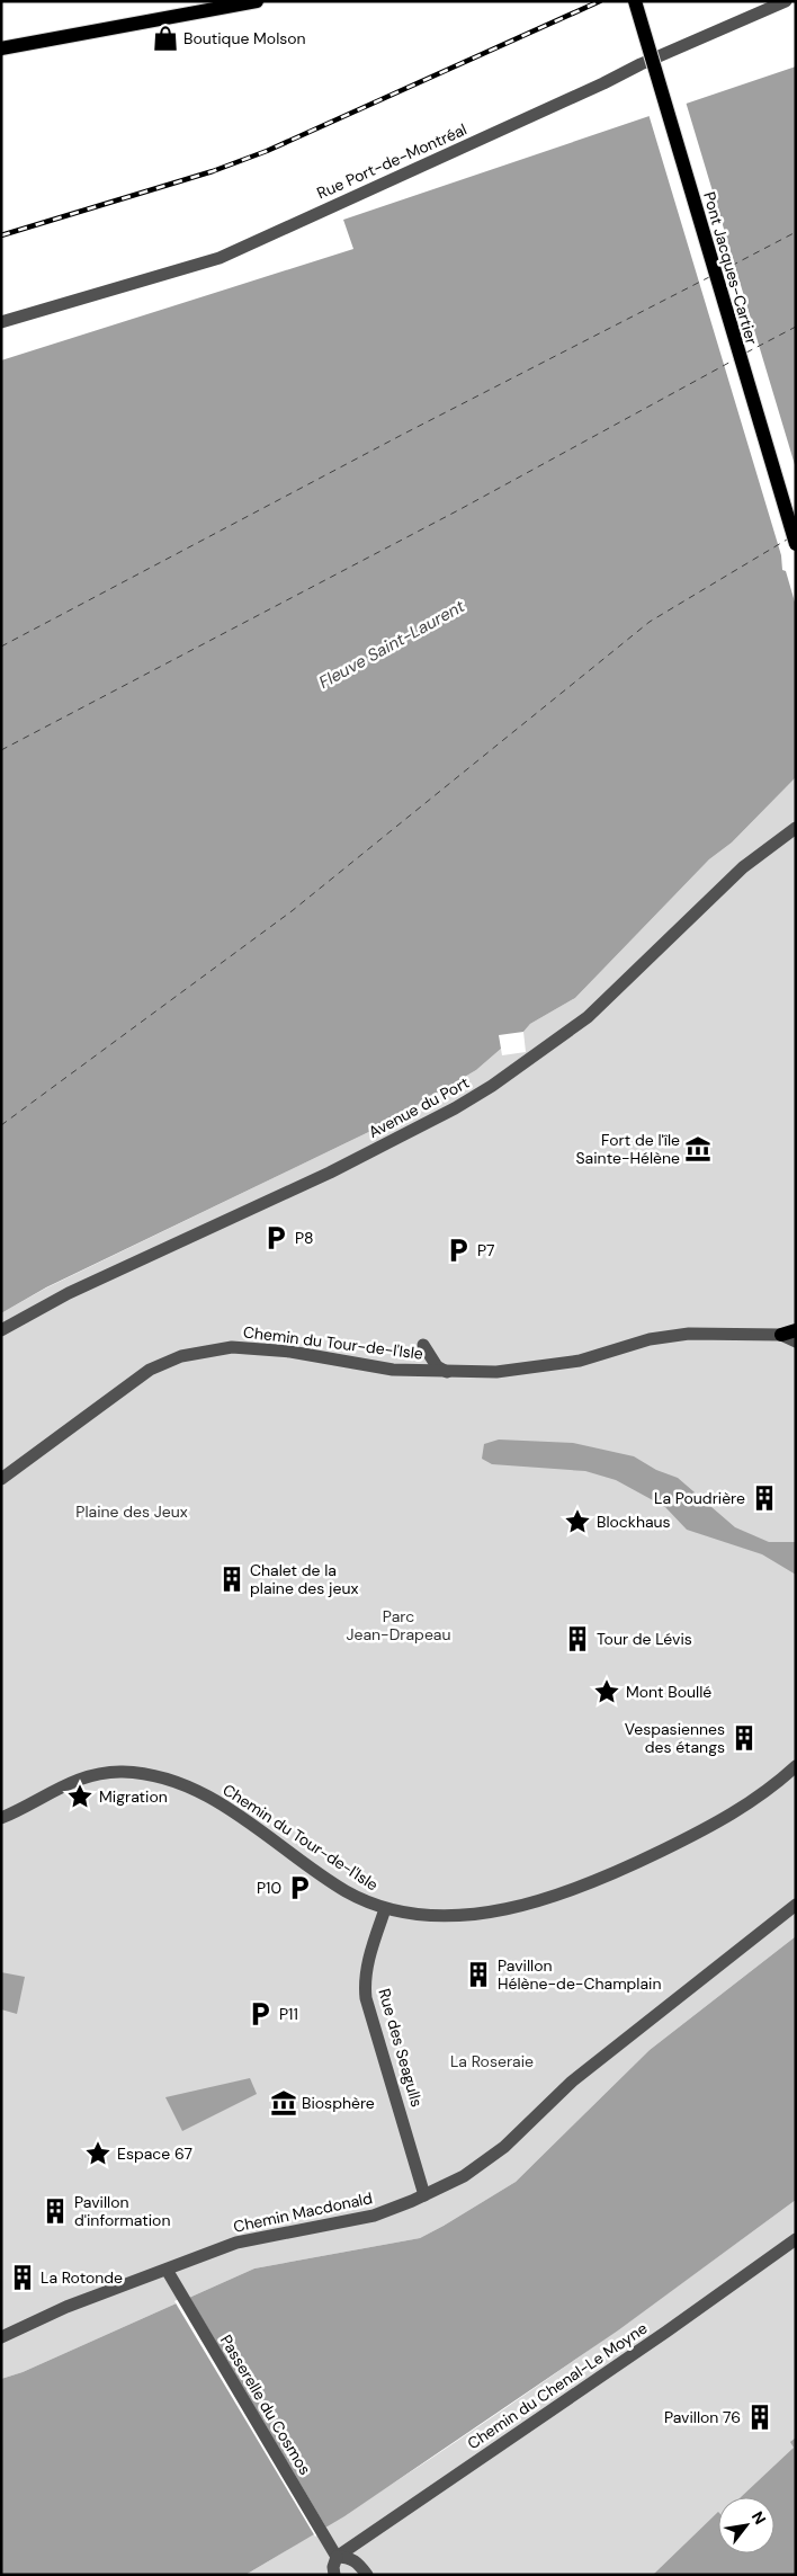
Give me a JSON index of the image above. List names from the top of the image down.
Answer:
{
  "streets": {
    "main road": ["Pont Jacques-Cartier"],
    "street": [
      "Rue Port-de-Montréal",
      "Avenue du Port",
      "Chemin du Tour-de-l'Isle",
      "Rue des Seagulls",
      "Chemin Macdonald",
      "Chemin du Chenal-Le Moyne",
      "Passerelle du Cosmos"
    ]
  },
  "crossings": [
    ["Chemin du Tour-de-l'Isle", "Rue des Seagulls"],
    ["Rue des Seagulls", "Chemin Macdonald"],
    ["Chemin Macdonald", "Passerelle du Cosmos"],
    ["Chemin du Chenal-Le Moyne", "Passerelle du Cosmos"]
  ],
  "water": ["Fleuve Saint-Laurent"],
  "parks": ["Plaine des Jeux", "Parc Jean-Drapeau", "La Roseraie"],
  "places": {
    "shop": ["Boutique Molson"],
    "museum": ["Fort de l'île Sainte-Hélène", "Biosphère"],
    "parking": [
      "P8",
      "P7",
      "P10",
      "P11"
    ],
    "building": [
      "La Poudrière",
      "Chalet de la plaine des jeux",
      "Tour de Lévis",
      "Vespasiennes des étangs",
      "Pavillon Hélène-de-Champlain",
      "Pavillon d'information",
      "La Rotonde",
      "Pavillon 76"
    ],
    "place": [
      "Blockhaus",
      "Mont Boullé",
      "Migration",
      "Espace 67"
    ]
  },
  "north": "top right"
}
